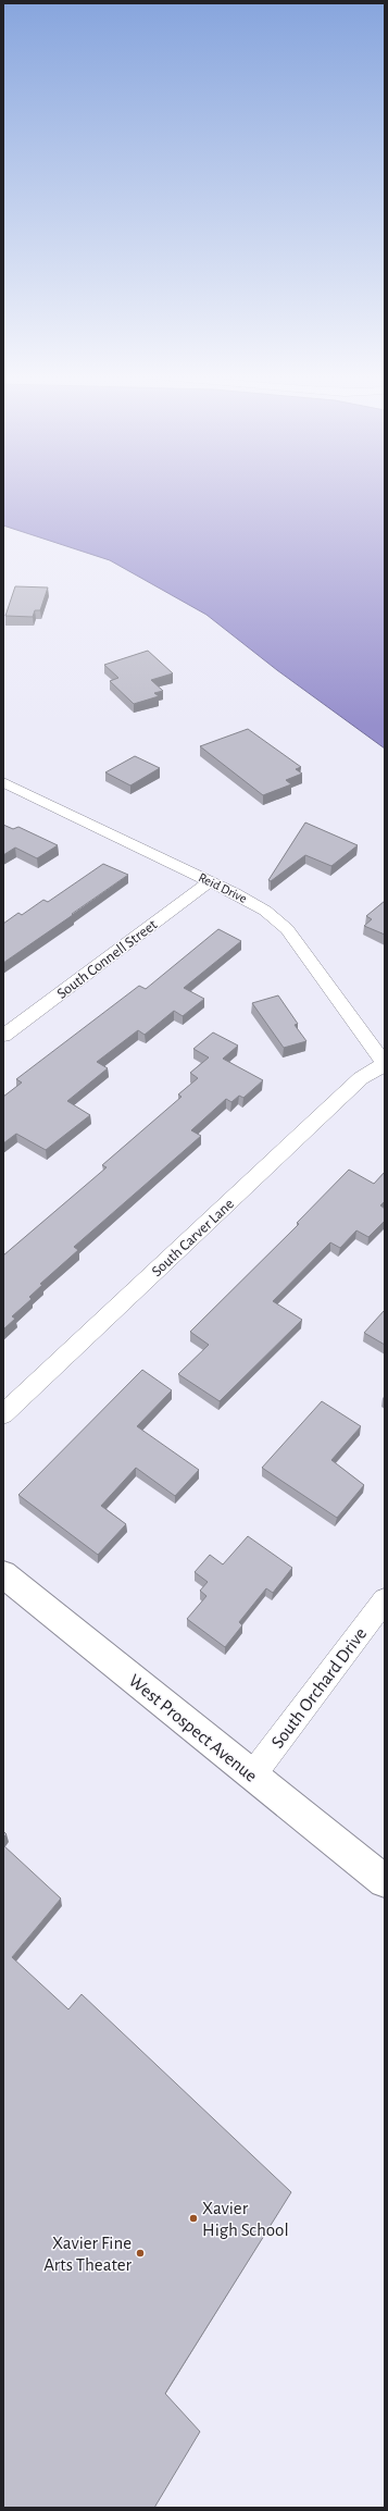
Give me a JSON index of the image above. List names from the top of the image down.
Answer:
{
  "streets": {
    "main road": ["West Prospect Avenue"],
    "street": [
      "Reid Drive",
      "South Connell Street",
      "South Carver Lane",
      "South Orchard Drive"
    ]
  },
  "crossings": [
    ["Reid Drive", "South Connell Street"],
    ["Reid Drive", "South Carver Lane"],
    ["South Orchard Drive", "West Prospect Avenue"]
  ],
  "places": ["Xavier High School", "Xavier Fine Arts Theater"]
}
